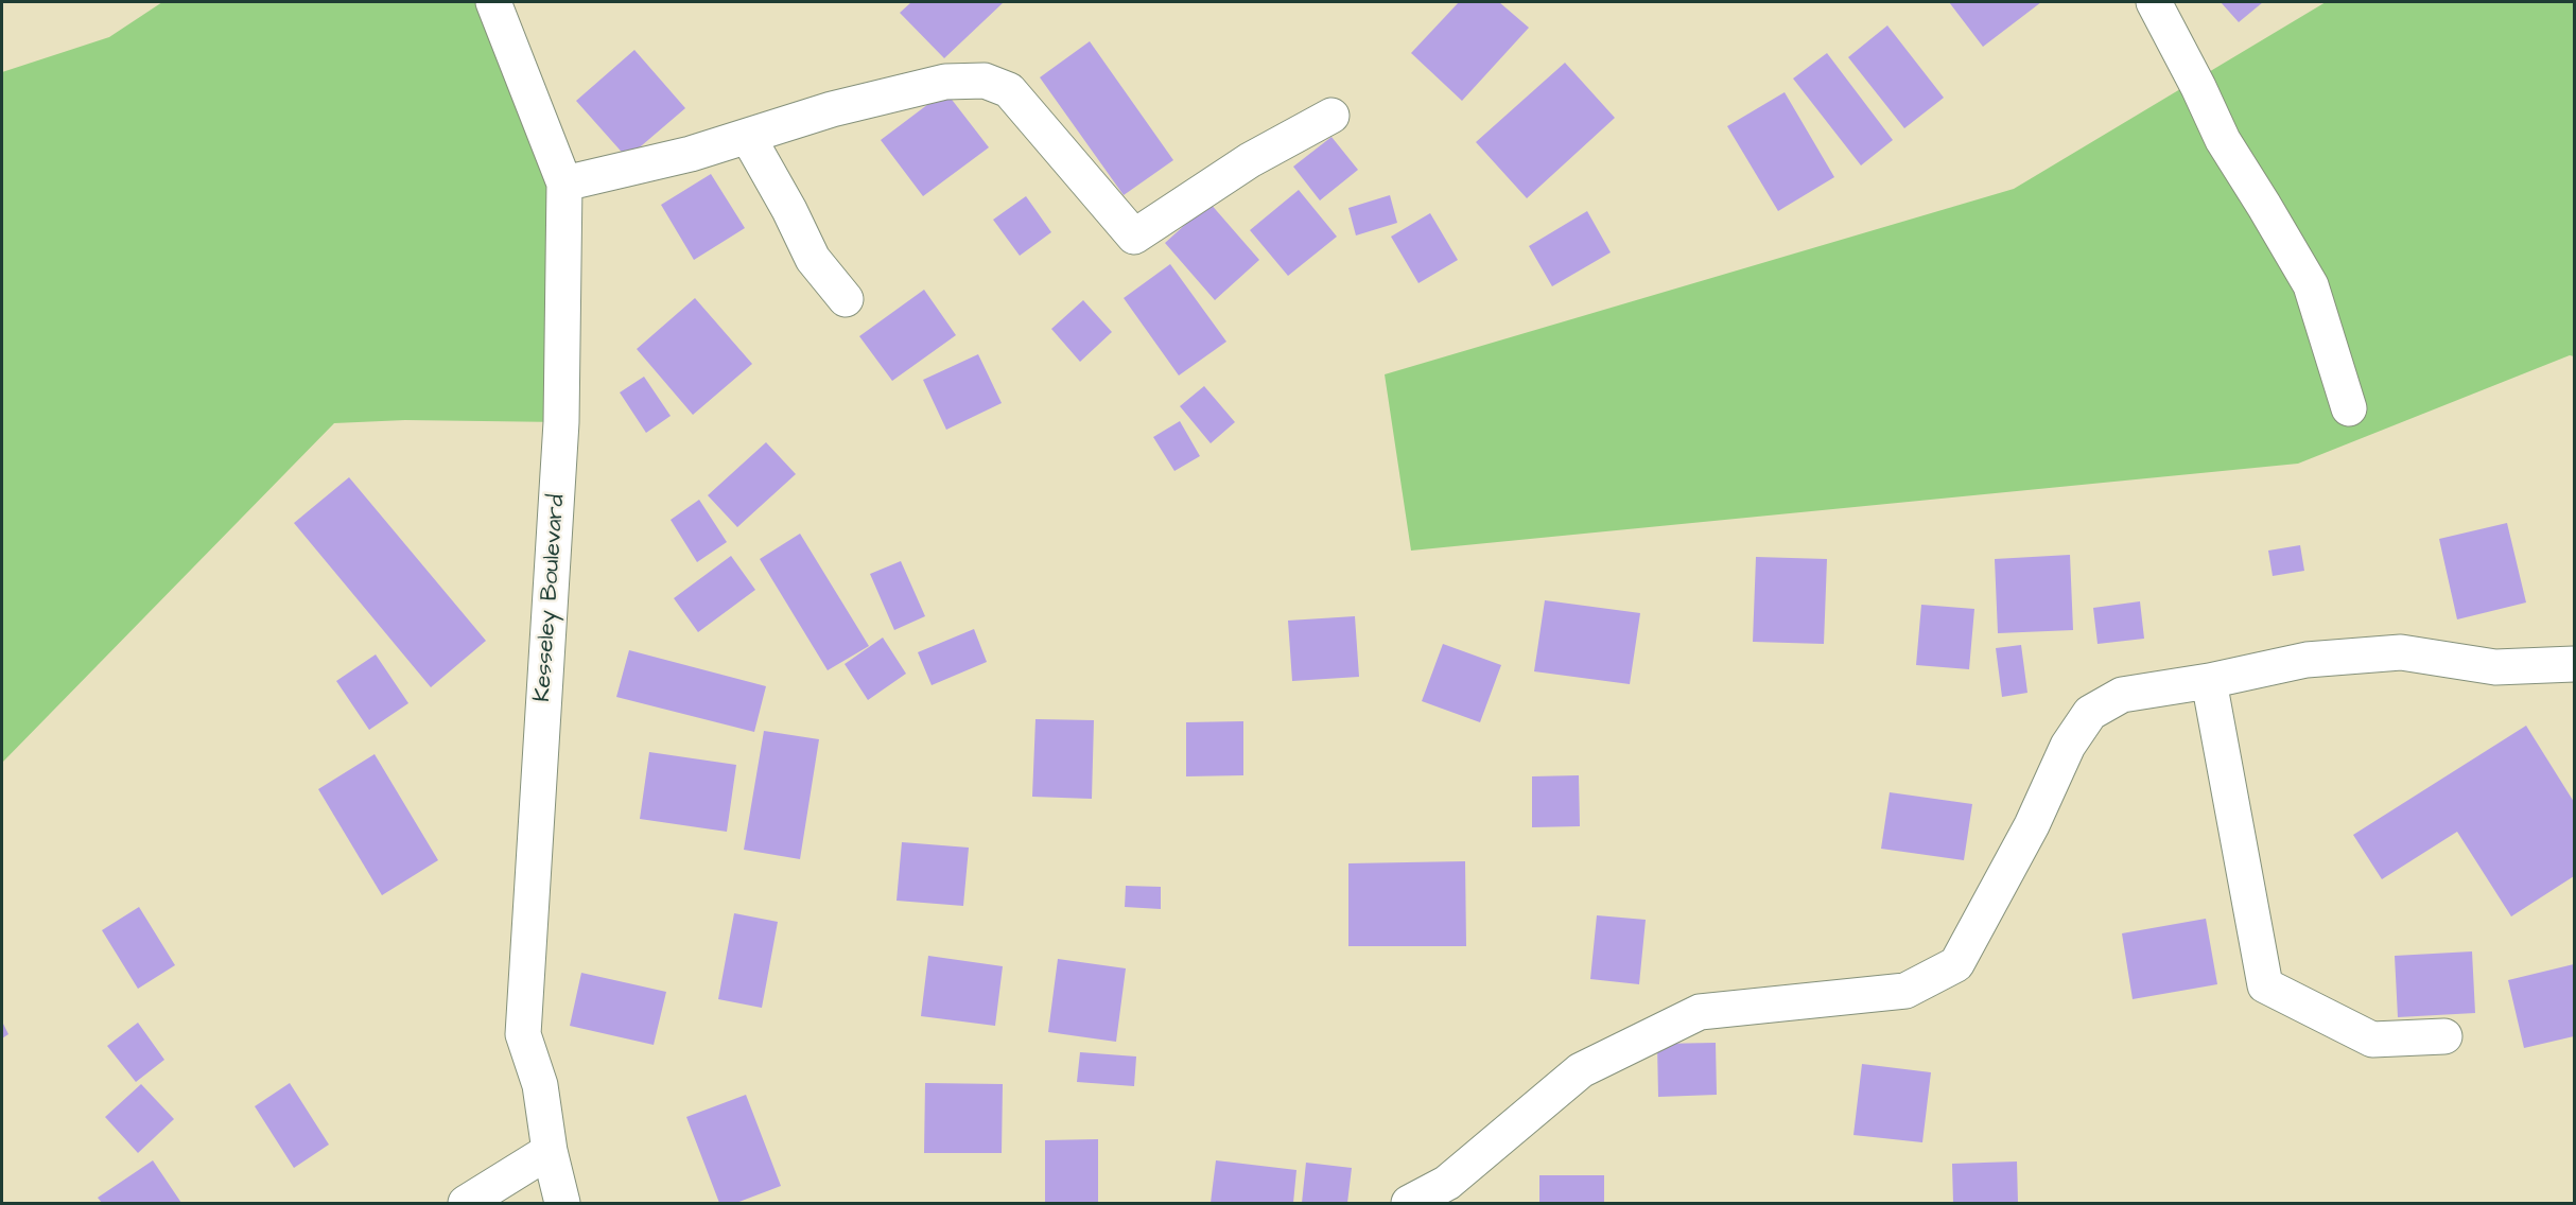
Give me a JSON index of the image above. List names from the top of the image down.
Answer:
{
  "streets": {
    "street": ["Kesseley Boulevard"]
  }
}
